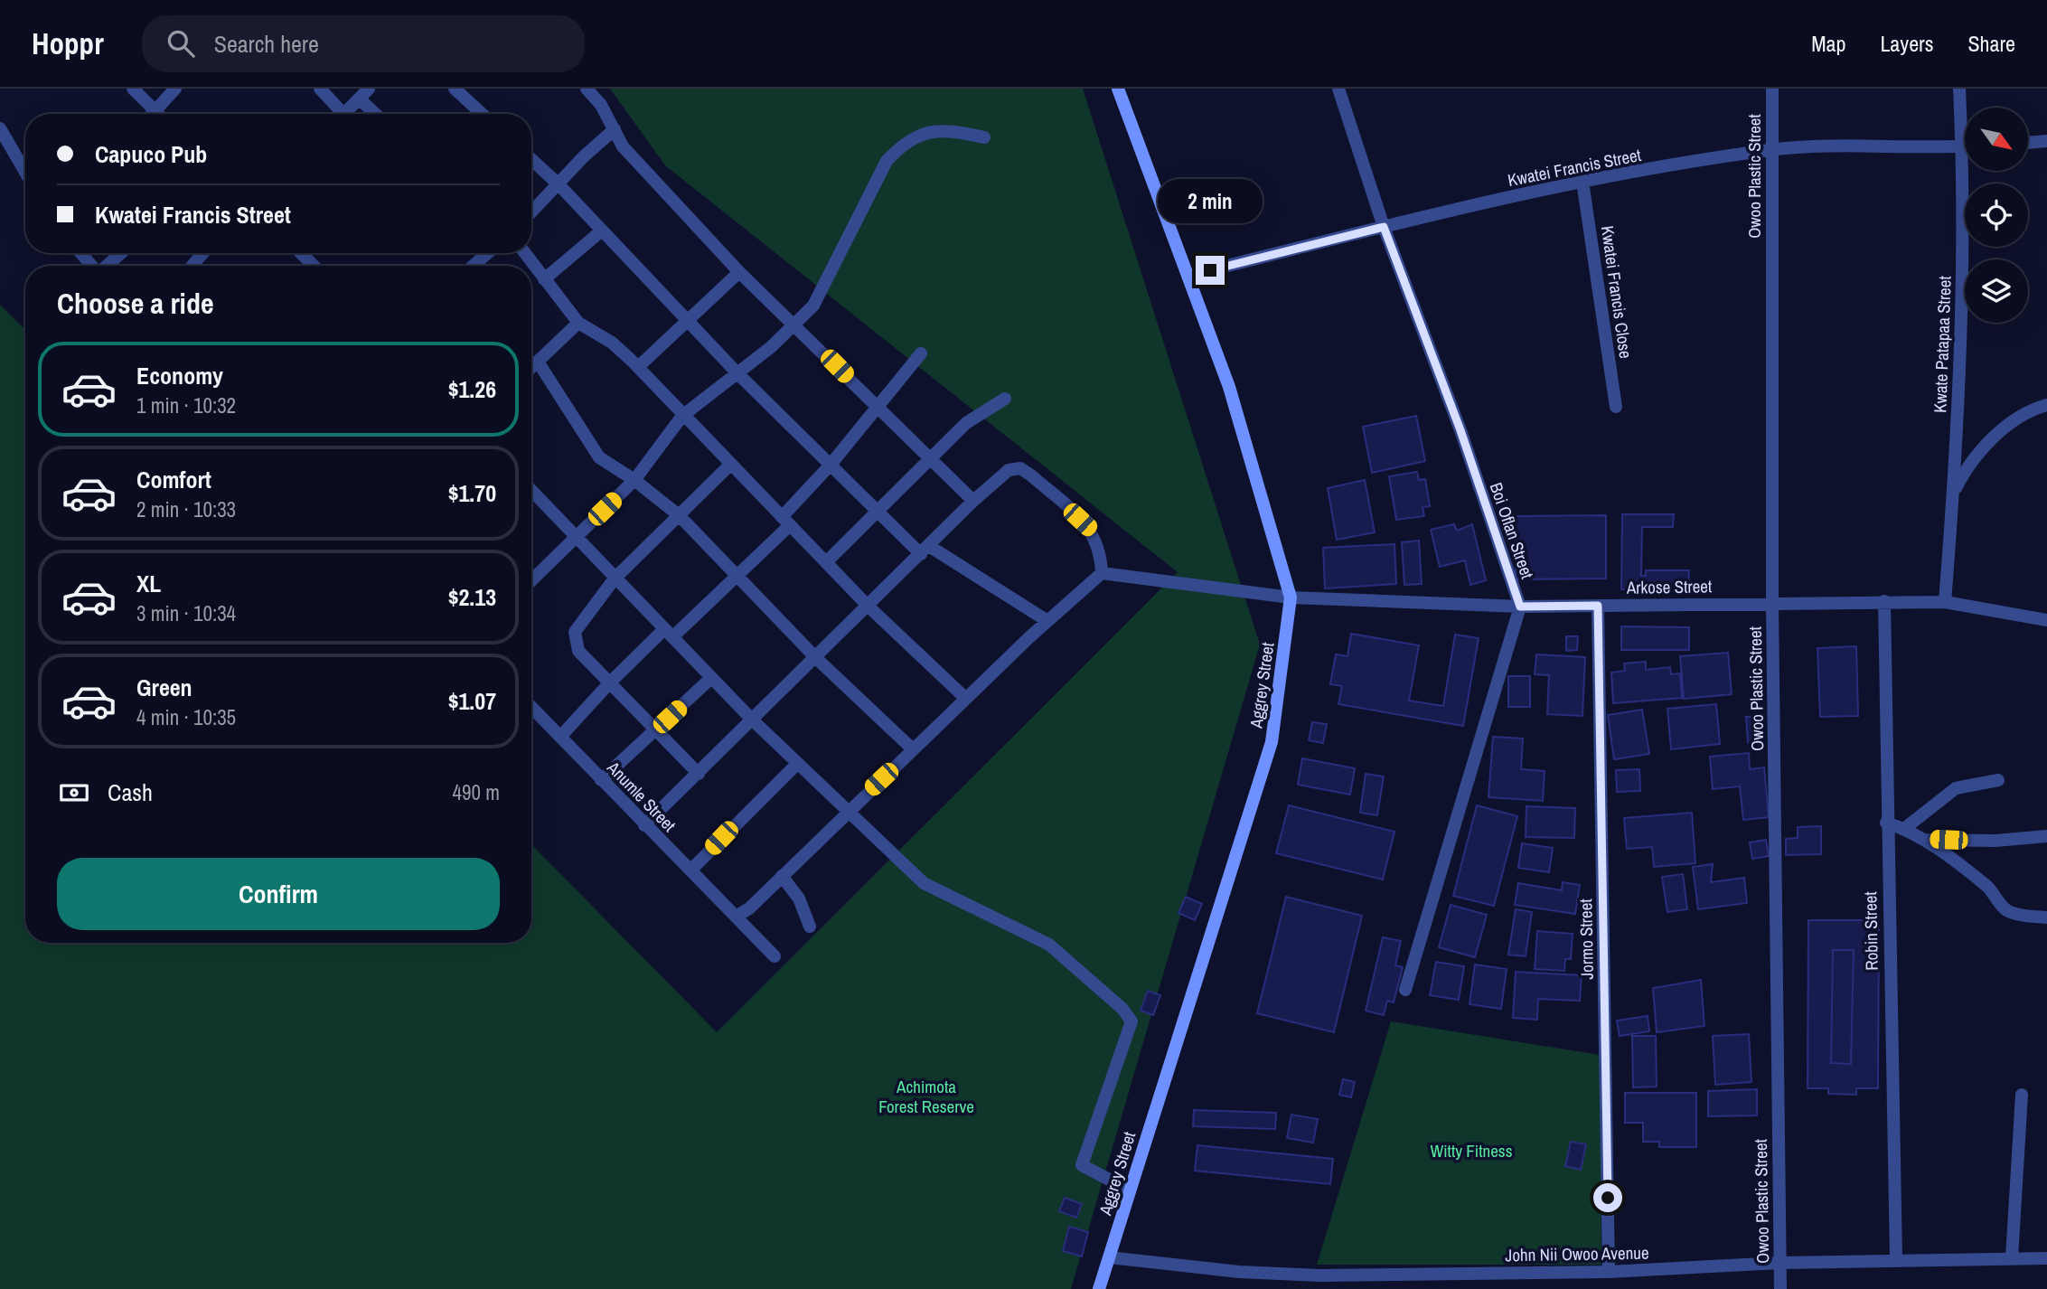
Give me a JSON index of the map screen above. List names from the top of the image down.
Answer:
{
  "streets": {
    "main road": ["Aggrey Street"],
    "street": [
      "Kwatei Francis Street",
      "Owoo Plastic Street",
      "Kwatei Francis Close",
      "Kwate Patapaa Street",
      "Boi Oflan Street",
      "Arkose Street",
      "Anumle Street",
      "Robin Street",
      "Jormo Street",
      "John Nii Owoo Avenue"
    ]
  },
  "crossings": [
    ["Kwatei Francis Street", "Owoo Plastic Street"],
    ["Kwatei Francis Street", "Kwatei Francis Close"],
    ["Kwatei Francis Street", "Kwate Patapaa Street"],
    ["Kwatei Francis Street", "Boi Oflan Street"],
    ["Kwatei Francis Street", "Aggrey Street"],
    ["Owoo Plastic Street", "Arkose Street"],
    ["Owoo Plastic Street", "John Nii Owoo Avenue"],
    ["Kwate Patapaa Street", "Arkose Street"],
    ["Boi Oflan Street", "Arkose Street"],
    ["Arkose Street", "Aggrey Street"],
    ["Arkose Street", "Robin Street"],
    ["Arkose Street", "Jormo Street"],
    ["Aggrey Street", "John Nii Owoo Avenue"],
    ["Robin Street", "John Nii Owoo Avenue"],
    ["Jormo Street", "John Nii Owoo Avenue"]
  ],
  "parks": ["Achimota Forest Reserve", "Witty Fitness"],
  "north": "bottom right",
  "page": {
    "header": "Hoppr",
    "search": "Search here",
    "nav": ["Map", "Layers", "Share"],
    "banner": ["Capuco Pub", "Kwatei Francis Street"],
    "bubble": "2 min",
    "heading": "Choose a ride",
    "list": [
      {
        "name": "Economy",
        "note": "1 min · 10:32",
        "value": "$1.26"
      },
      {
        "name": "Comfort",
        "note": "2 min · 10:33",
        "value": "$1.70"
      },
      {
        "name": "XL",
        "note": "3 min · 10:34",
        "value": "$2.13"
      },
      {
        "name": "Green",
        "note": "4 min · 10:35",
        "value": "$1.07"
      }
    ],
    "pay": ["Cash", "490 m"],
    "buttons": "Confirm"
  }
}
